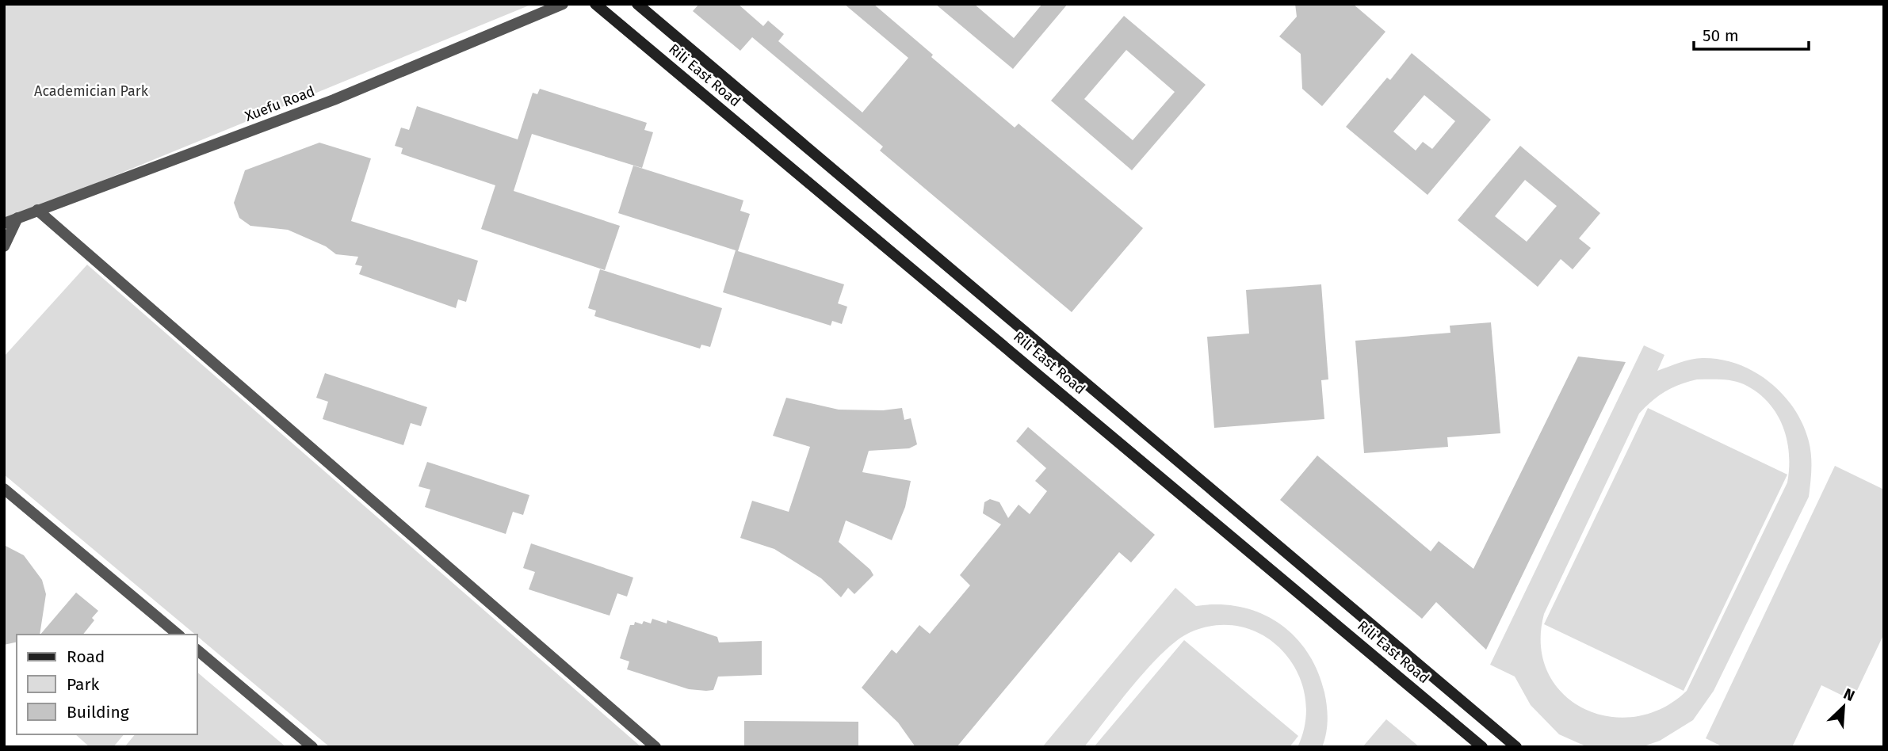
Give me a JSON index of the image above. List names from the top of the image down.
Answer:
{
  "streets": {
    "main road": ["Rili East Road"],
    "street": ["Xuefu Road"]
  },
  "parks": ["Academician Park"],
  "legend": ["Road", "Park", "Building"],
  "scale_bar": "50 m",
  "north": "top right"
}
